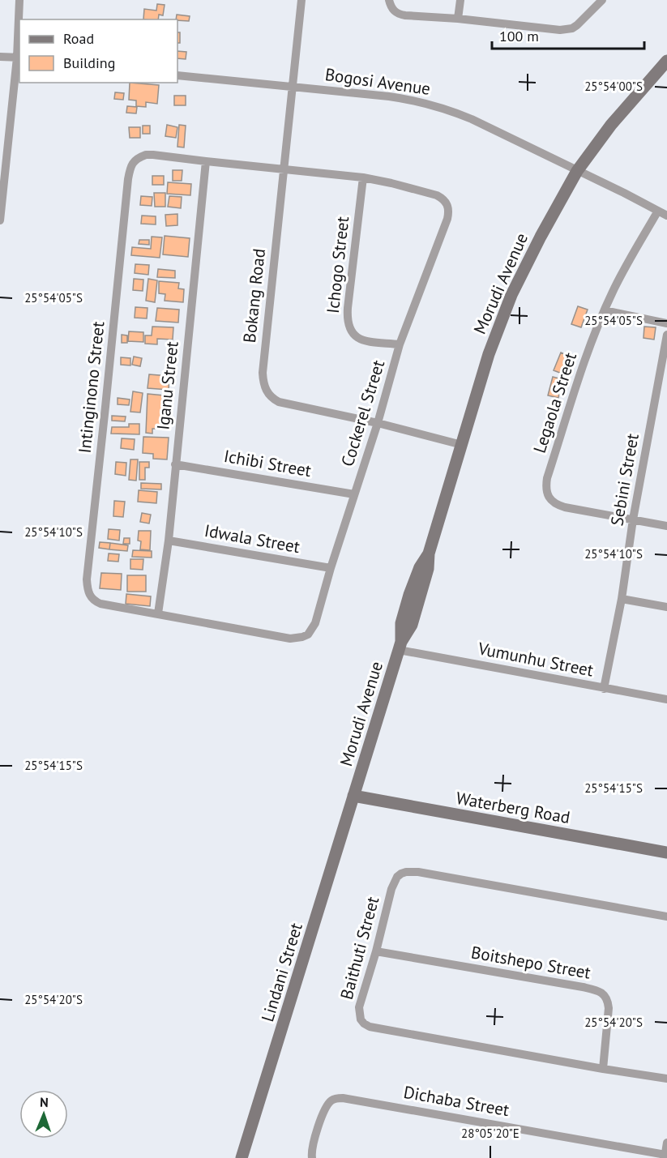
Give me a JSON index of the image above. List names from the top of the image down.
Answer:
{
  "streets": {
    "street": [
      "Bogosi Avenue",
      "Ichogo Street",
      "Morudi Avenue",
      "Bokang Road",
      "Iganu Street",
      "Intinginono Street",
      "Legaola Street",
      "Cockerel Street",
      "Ichibi Street",
      "Sebini Street",
      "Idwala Street",
      "Vumunhu Street",
      "Waterberg Road",
      "Baithuti Street",
      "Boitshepo Street",
      "Lindani Street",
      "Dichaba Street"
    ]
  },
  "crossings": [
    ["Bogosi Avenue", "Morudi Avenue"],
    ["Bogosi Avenue", "Bokang Road"],
    ["Bogosi Avenue", "Legaola Street"],
    ["Ichogo Street", "Intinginono Street"],
    ["Ichogo Street", "Cockerel Street"],
    ["Morudi Avenue", "Bokang Road"],
    ["Morudi Avenue", "Vumunhu Street"],
    ["Morudi Avenue", "Waterberg Road"],
    ["Morudi Avenue", "Lindani Street"],
    ["Bokang Road", "Intinginono Street"],
    ["Bokang Road", "Cockerel Street"],
    ["Iganu Street", "Intinginono Street"],
    ["Iganu Street", "Ichibi Street"],
    ["Iganu Street", "Idwala Street"],
    ["Intinginono Street", "Cockerel Street"],
    ["Legaola Street", "Sebini Street"],
    ["Cockerel Street", "Ichibi Street"],
    ["Cockerel Street", "Idwala Street"],
    ["Sebini Street", "Vumunhu Street"],
    ["Waterberg Road", "Lindani Street"],
    ["Baithuti Street", "Boitshepo Street"]
  ],
  "legend": ["Road", "Building"],
  "scale_bar": "100 m",
  "north": "top",
  "coordinates": [
    "25°54'00\"S",
    "25°54'05\"S",
    "25°54'10\"S",
    "25°54'15\"S",
    "25°54'20\"S",
    "28°05'20\"E"
  ]
}
